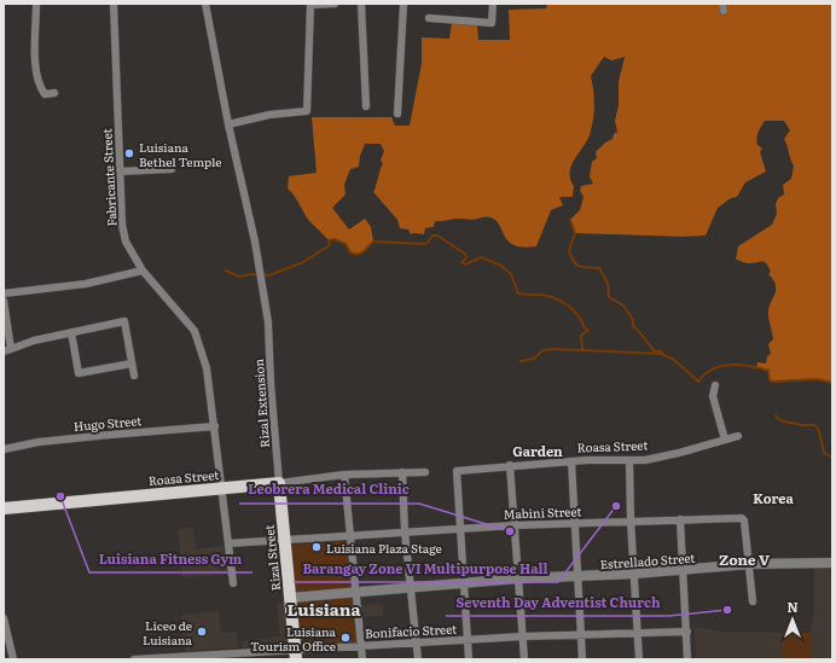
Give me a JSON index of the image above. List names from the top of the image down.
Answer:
{
  "streets": {
    "main road": ["Roasa Street", "Rizal Street"],
    "street": [
      "Fabricante Street",
      "Rizal Extension",
      "Hugo Street",
      "Mabini Street",
      "Estrellado Street",
      "Bonifacio Street"
    ]
  },
  "crossings": [
    ["Fabricante Street", "Hugo Street"],
    ["Fabricante Street", "Roasa Street"],
    ["Fabricante Street", "Mabini Street"],
    ["Rizal Extension", "Roasa Street"],
    ["Rizal Extension", "Rizal Street"],
    ["Roasa Street", "Mabini Street"],
    ["Roasa Street", "Rizal Street"],
    ["Mabini Street", "Rizal Street"],
    ["Mabini Street", "Estrellado Street"],
    ["Rizal Street", "Estrellado Street"],
    ["Rizal Street", "Bonifacio Street"]
  ],
  "districts": [
    "Garden",
    "Korea",
    "Zone V",
    "Luisiana"
  ],
  "places": [
    "Luisiana Bethel Temple",
    "Luisiana Fitness Gym",
    "Barangay Zone VI Multipurpose Hall",
    "Leobrera Medical Clinic",
    "Luisiana Plaza Stage",
    "Seventh Day Adventist Church",
    "Liceo de Luisiana",
    "Luisiana Tourism Office"
  ],
  "north": "top"
}
